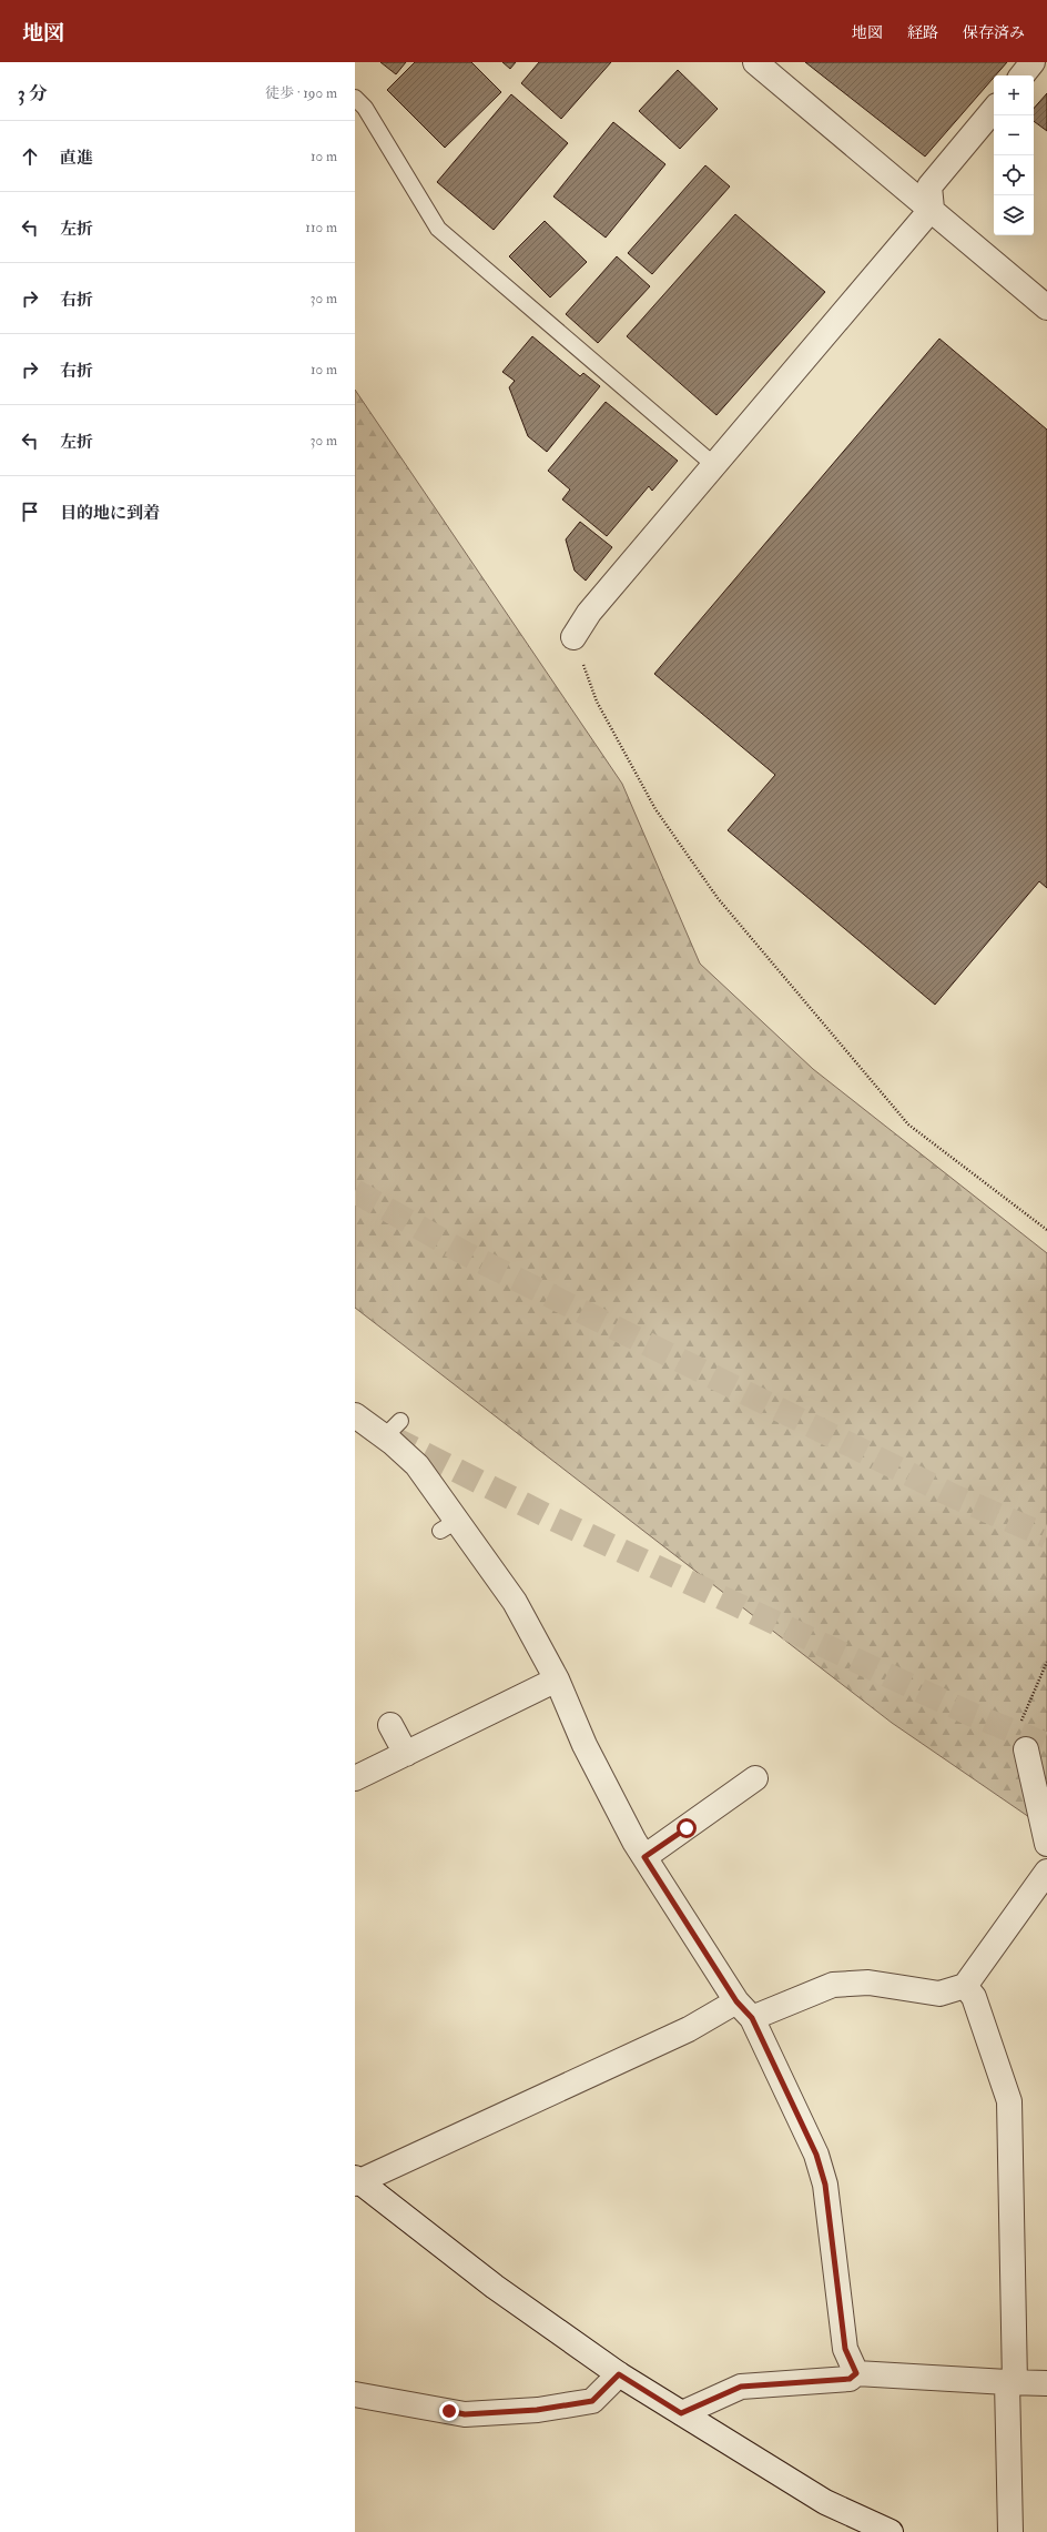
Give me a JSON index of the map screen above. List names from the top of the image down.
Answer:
{
  "page": {
    "header": "地図",
    "nav": ["地図", "経路", "保存済み"],
    "heading": ["3 分", "徒歩 · 190 m"],
    "map_buttons": ["+", "−"],
    "list": [
      ["直進", "10 m"],
      ["左折", "110 m"],
      ["右折", "30 m"],
      ["右折", "10 m"],
      ["左折", "30 m"],
      "目的地に到着"
    ]
  }
}
